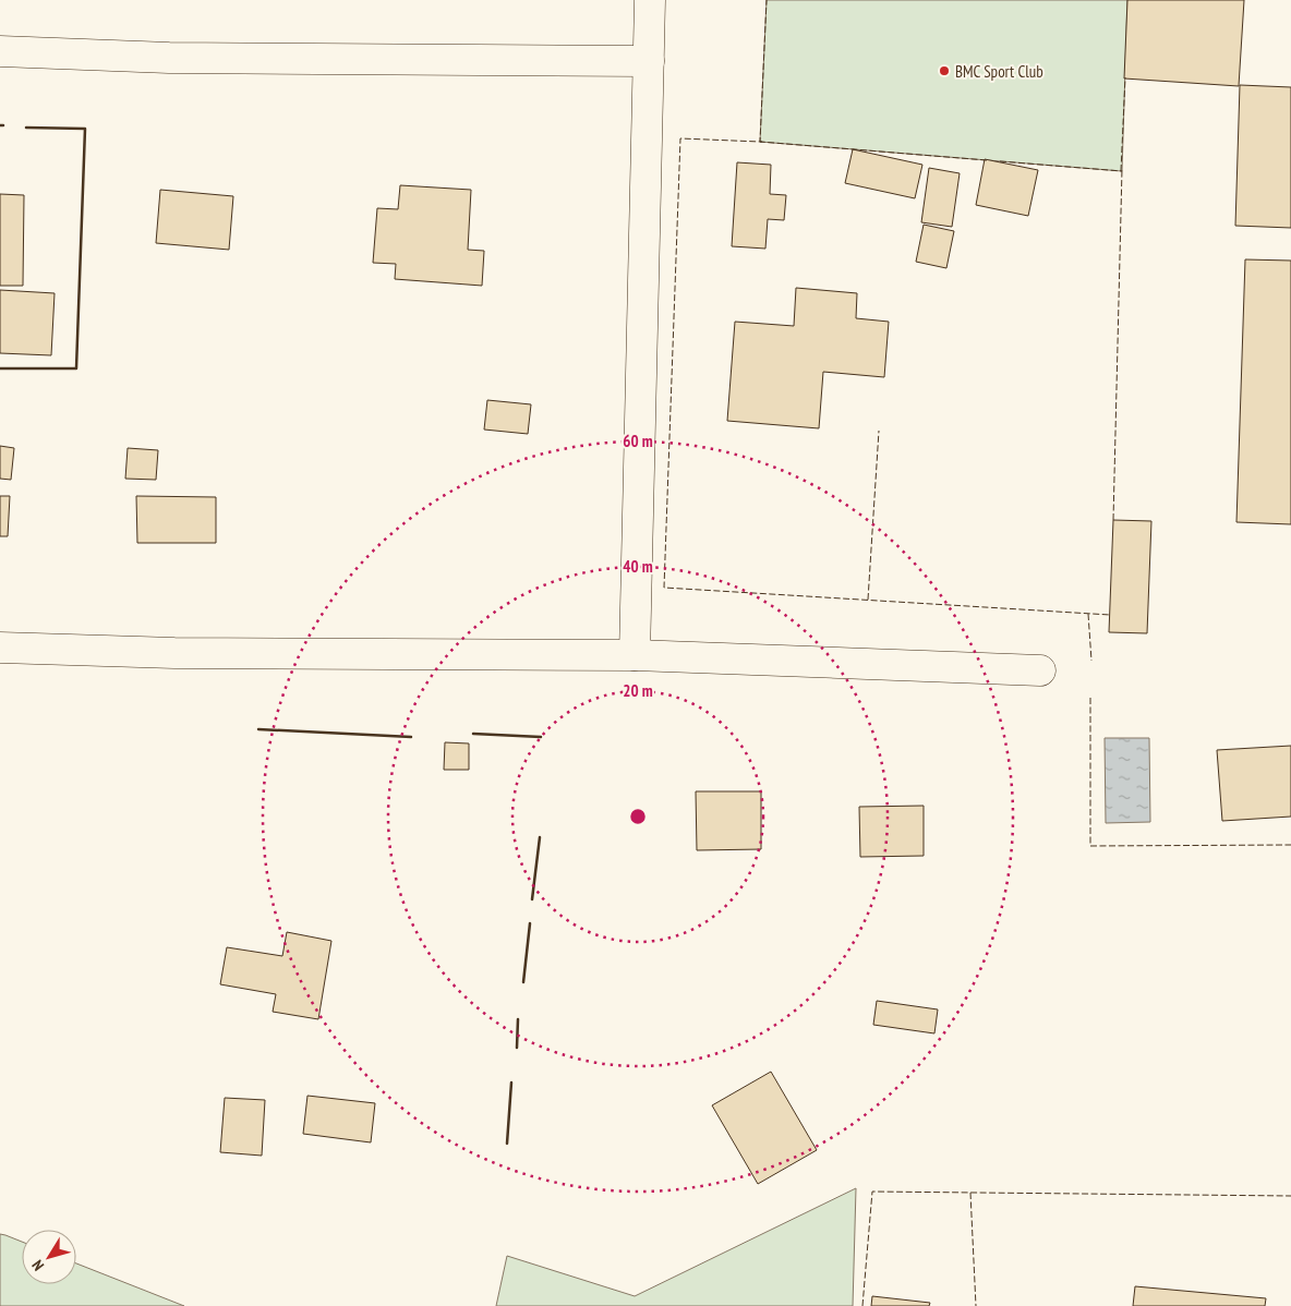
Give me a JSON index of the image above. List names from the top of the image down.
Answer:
{
  "places": ["BMC Sport Club"],
  "north": "bottom left",
  "rings": ["60 m", "40 m", "20 m"]
}
